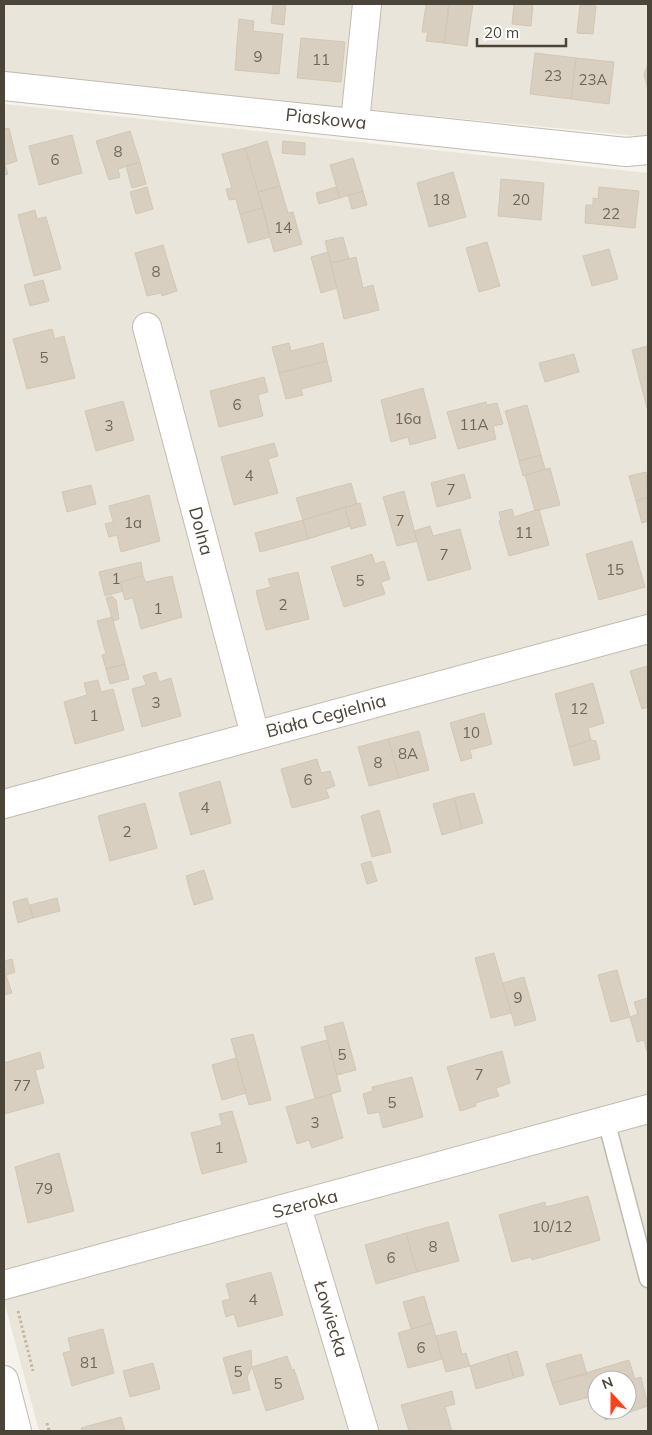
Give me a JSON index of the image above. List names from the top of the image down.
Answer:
{
  "streets": {
    "street": [
      "Piaskowa",
      "Dolna",
      "Biała Cegielnia",
      "Szeroka",
      "Łowiecka"
    ]
  },
  "crossings": [
    ["Dolna", "Biała Cegielnia"],
    ["Szeroka", "Łowiecka"]
  ],
  "house_numbers": [
    "9",
    "11",
    "23",
    "23A",
    "8",
    "6",
    "18",
    "20",
    "22",
    "14",
    "8",
    "5",
    "6",
    "16a",
    "11A",
    "3",
    "4",
    "7",
    "7",
    "1a",
    "11",
    "7",
    "15",
    "1",
    "5",
    "2",
    "1",
    "3",
    "12",
    "1",
    "10",
    "8A",
    "8",
    "6",
    "4",
    "2",
    "9",
    "5",
    "7",
    "77",
    "5",
    "3",
    "1",
    "79",
    "10/12",
    "8",
    "6",
    "4",
    "6",
    "81",
    "5",
    "5"
  ],
  "scale_bar": "20 m",
  "north": "top"
}
